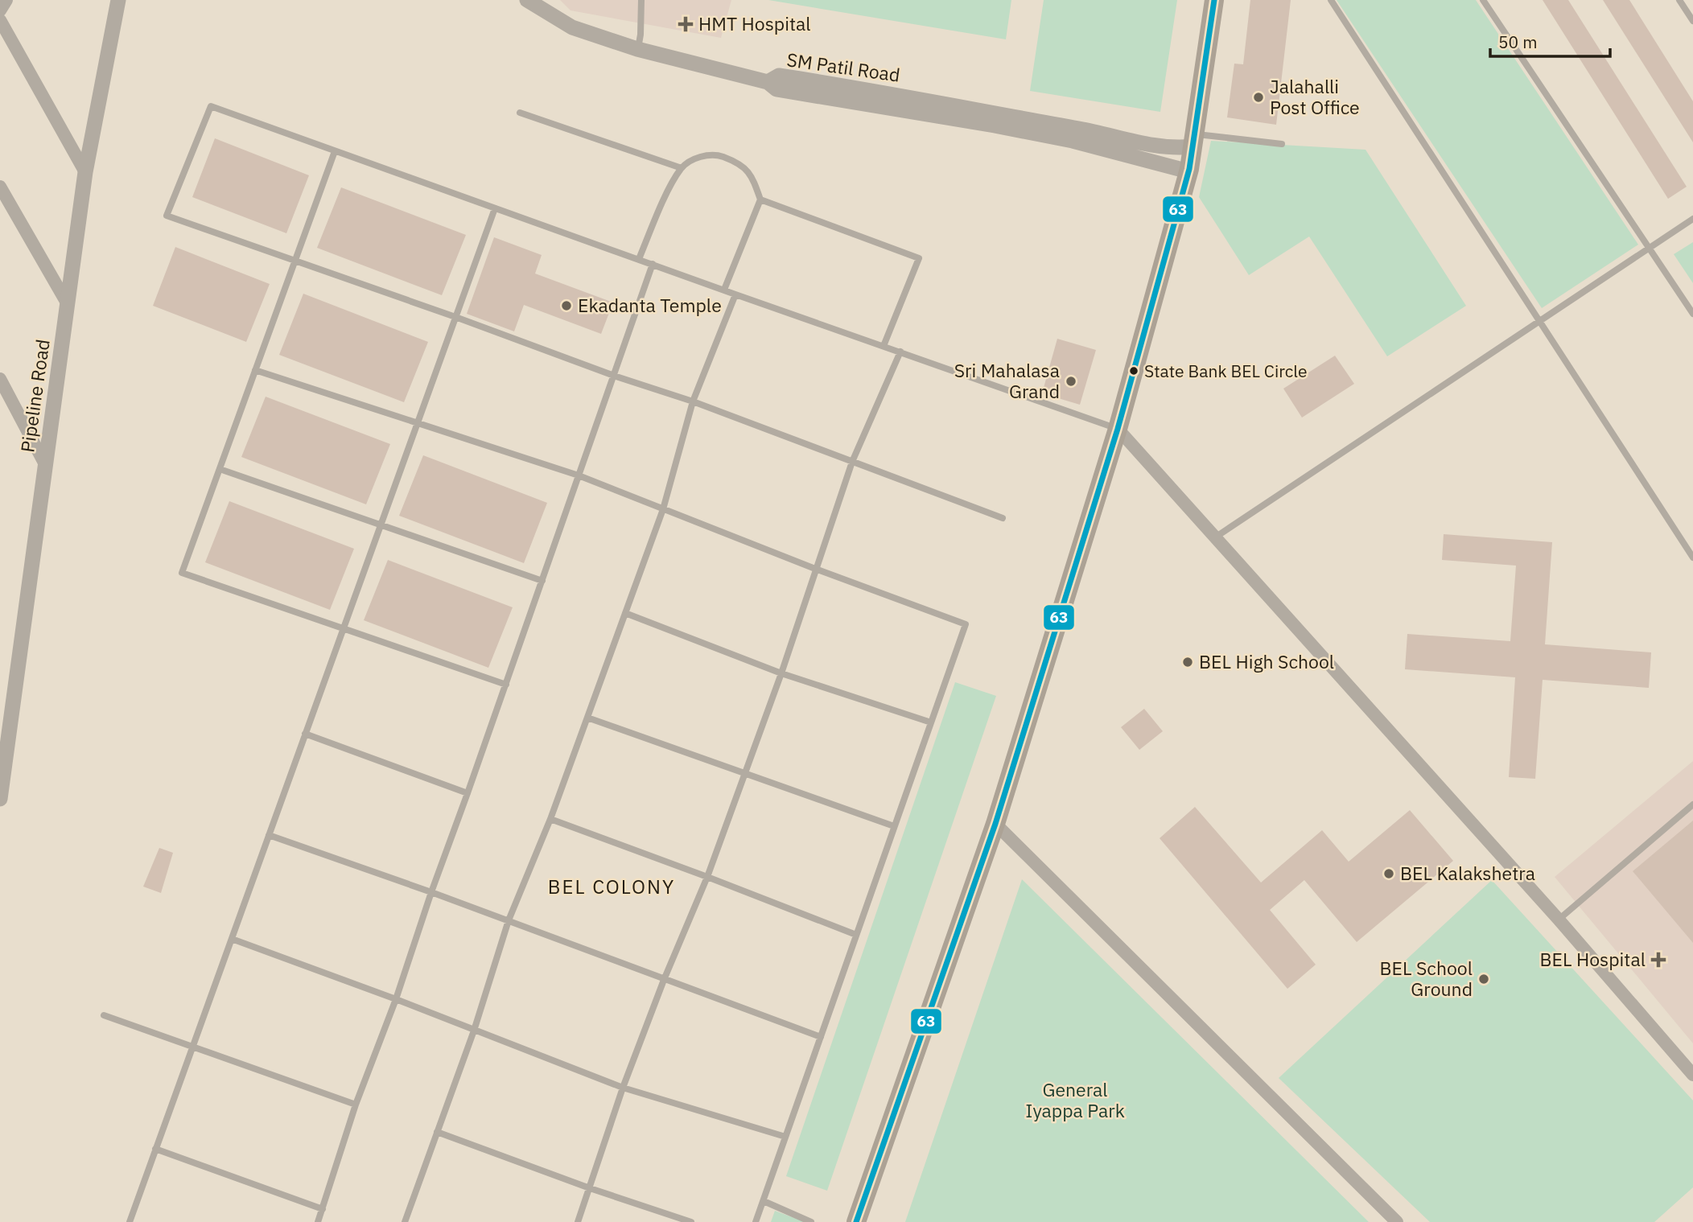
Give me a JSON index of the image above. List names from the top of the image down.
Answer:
{
  "streets": {
    "street": ["SM Patil Road", "Pipeline Road"]
  },
  "districts": ["BEL COLONY"],
  "parks": ["General Iyappa Park"],
  "places": {
    "health": ["HMT Hospital", "BEL Hospital"],
    "other": [
      "Jalahalli Post Office",
      "Ekadanta Temple",
      "State Bank BEL Circle",
      "Sri Mahalasa Grand",
      "BEL High School",
      "BEL Kalakshetra",
      "BEL School Ground"
    ]
  },
  "lines": ["transit line 63"],
  "scale_bar": "50 m"
}
